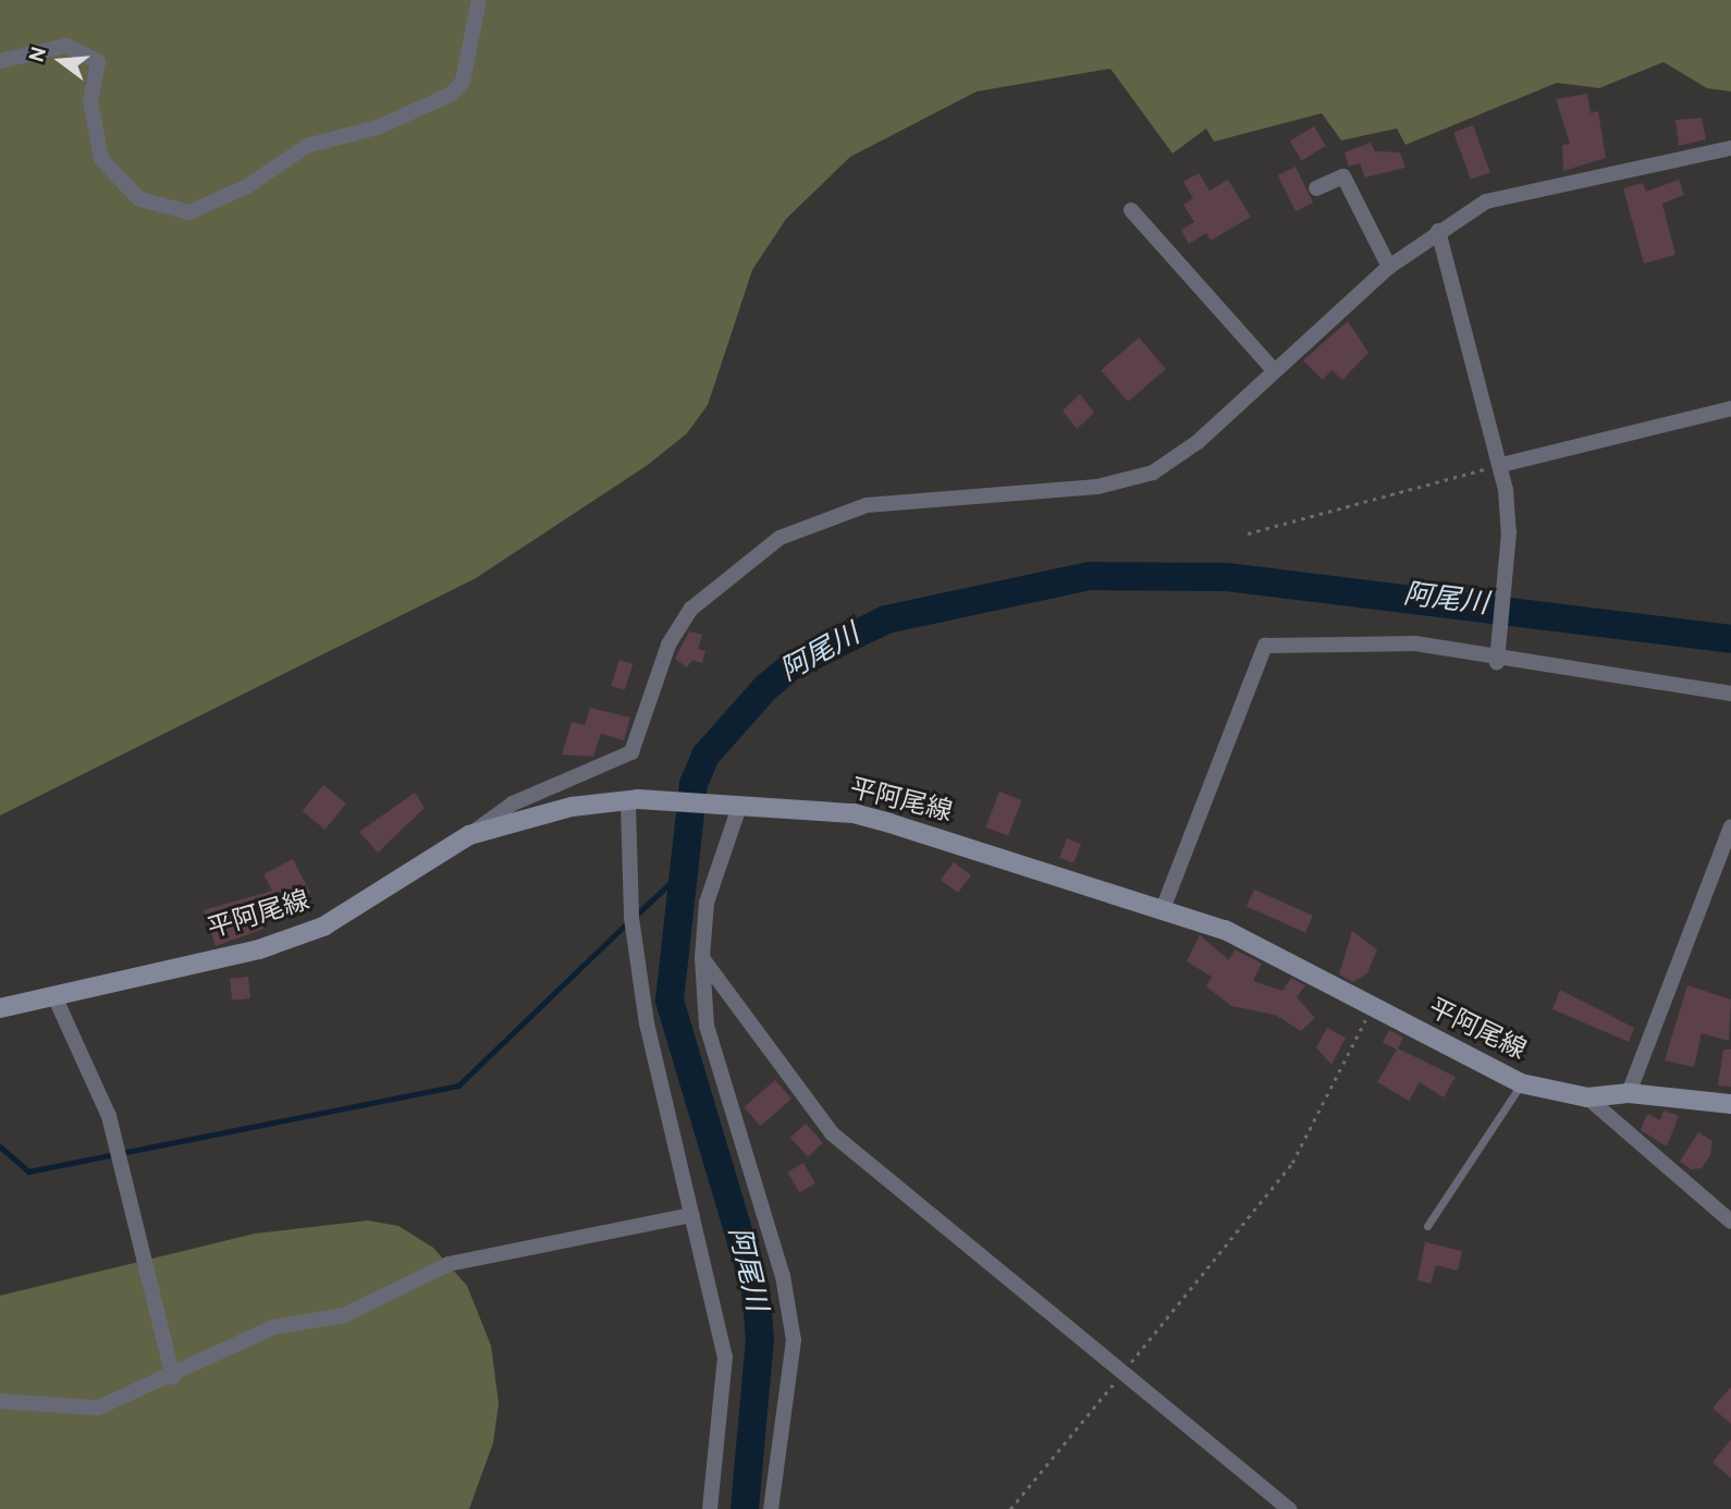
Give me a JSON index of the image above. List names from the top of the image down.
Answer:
{
  "streets": {
    "main road": ["平阿尾線"]
  },
  "water": ["阿尾川"],
  "north": "left"
}
